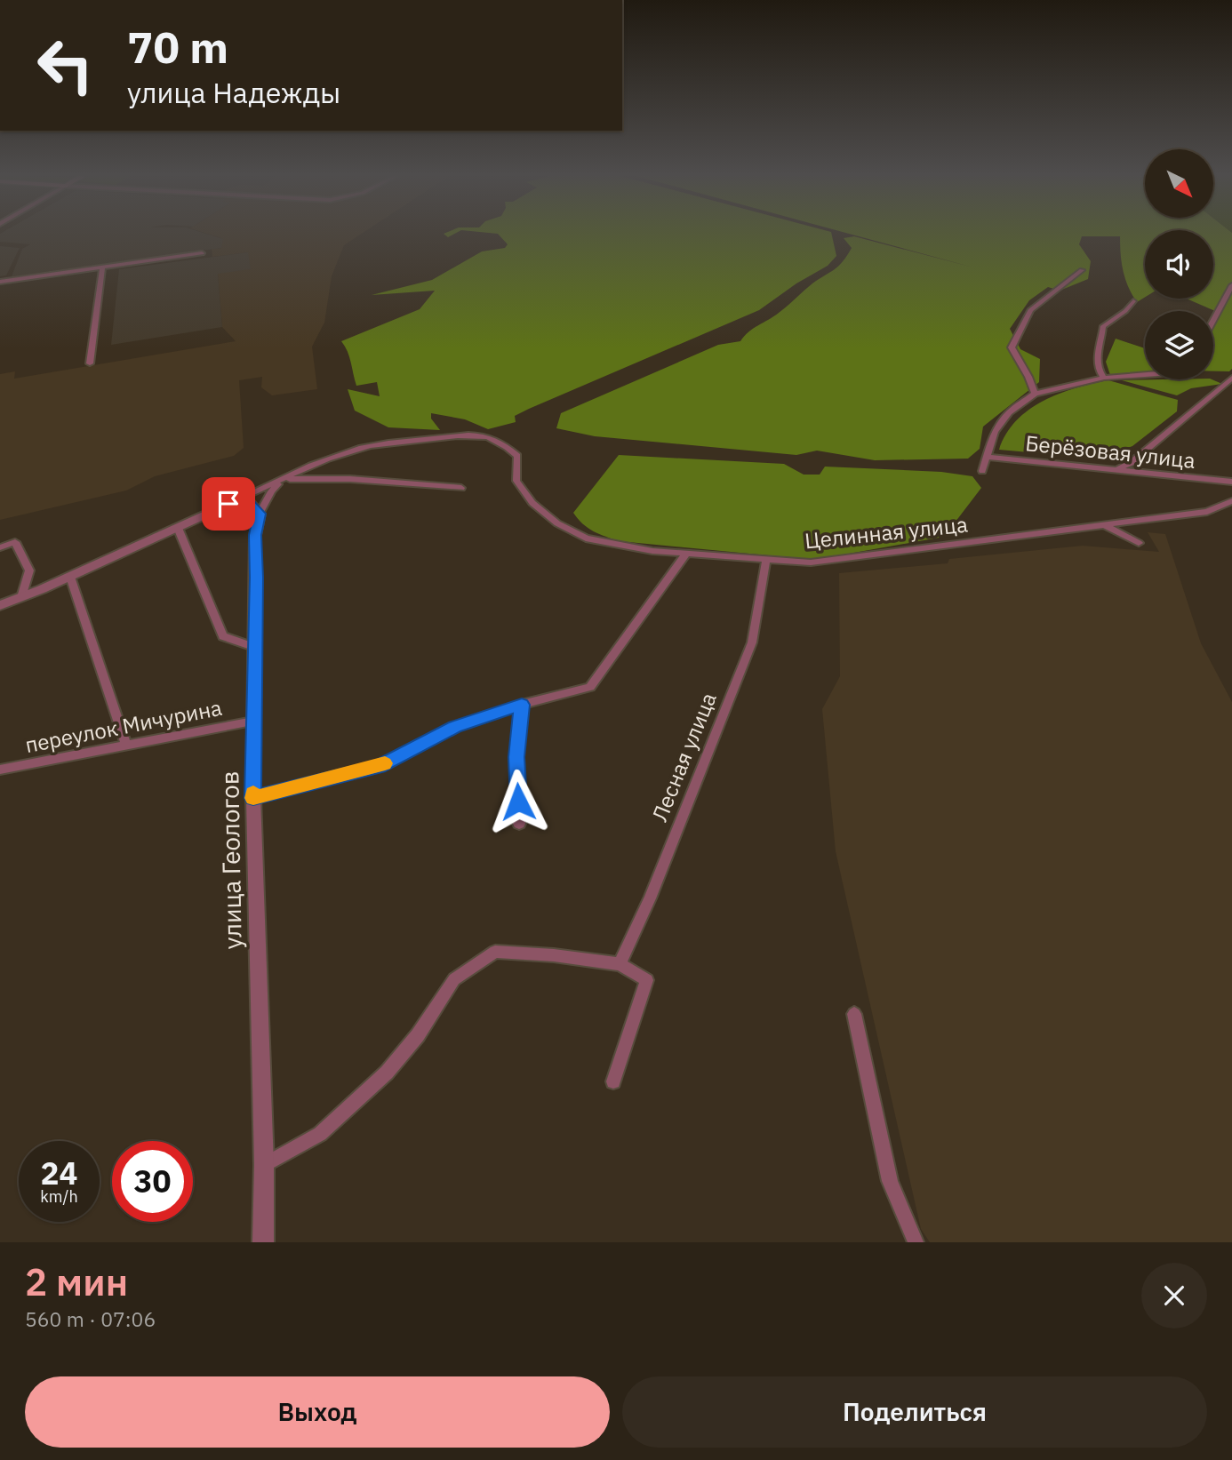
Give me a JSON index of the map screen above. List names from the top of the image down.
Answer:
{
  "streets": {
    "street": [
      "Берёзовая улица",
      "Целинная улица",
      "переулок Мичурина",
      "Лесная улица",
      "улица Геологов"
    ]
  },
  "crossings": [
    ["Целинная улица", "Лесная улица"],
    ["переулок Мичурина", "улица Геологов"]
  ],
  "north": "bottom right",
  "page": {
    "turn": ["70 m", "улица Надежды"],
    "speed": "24 km/h",
    "limit": "30",
    "heading": ["2 мин", "560 m · 07:06"],
    "buttons": ["Выход", "Поделиться"]
  }
}
